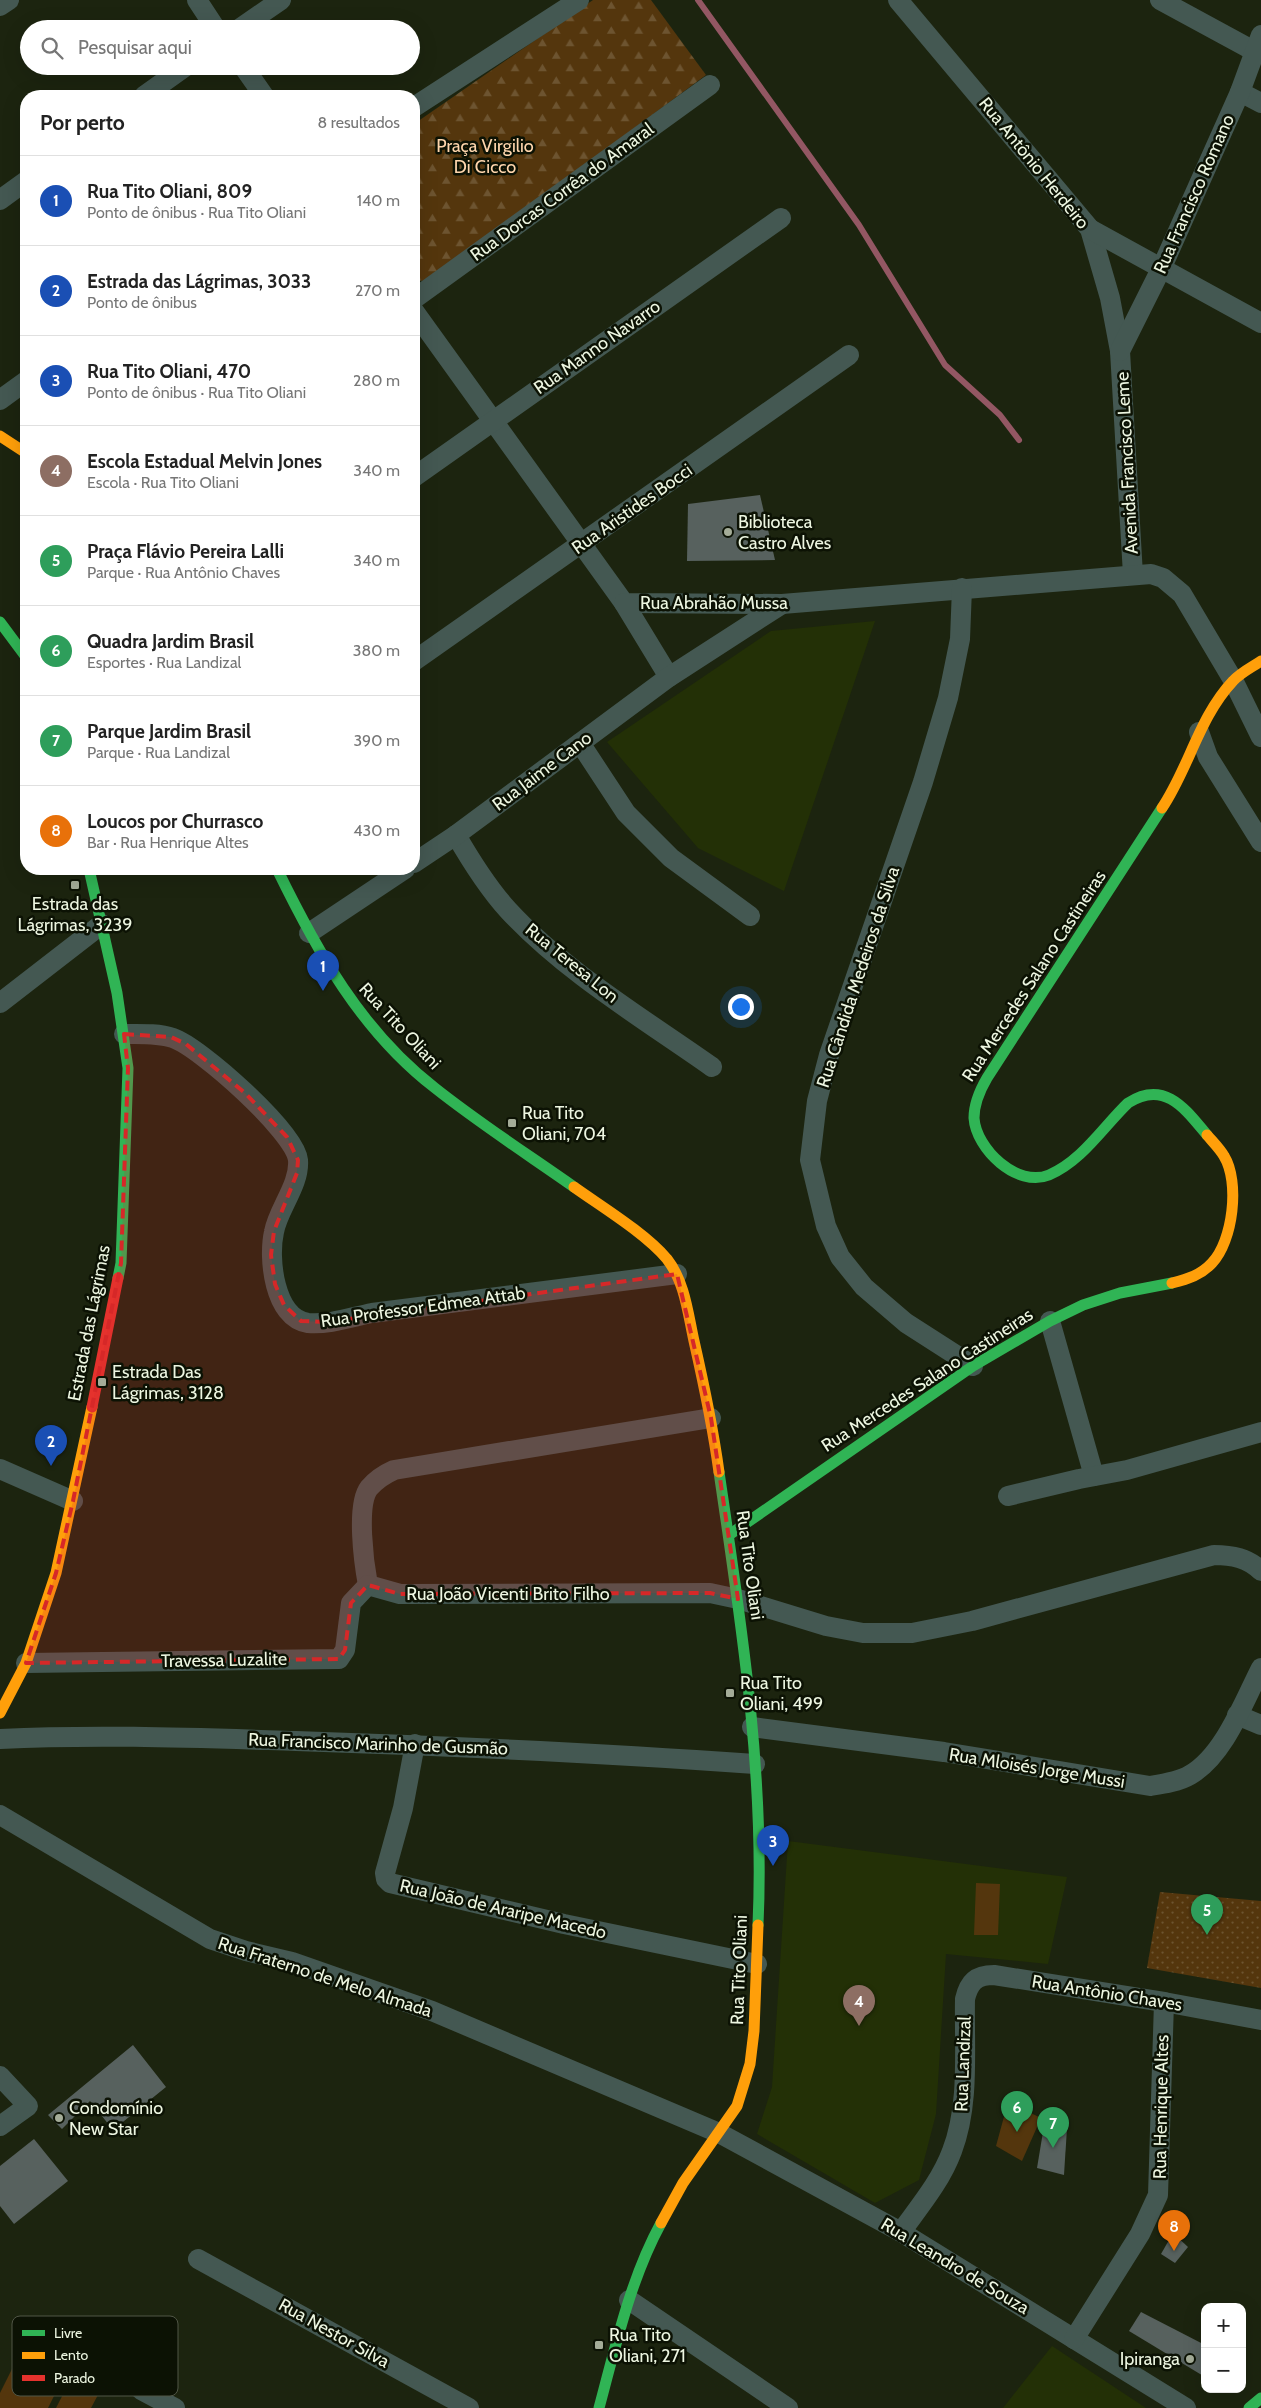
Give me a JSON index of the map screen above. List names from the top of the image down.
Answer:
{
  "streets": {
    "street": [
      "Rua Antônio Herdeiro",
      "Rua Dorcas Corrêa do Amaral",
      "Rua Francisco Romano",
      "Rua Manno Navarro",
      "Avenida Francisco Leme",
      "Rua Aristides Bocci",
      "Rua Abrahão Mussa",
      "Rua Jaime Cano",
      "Rua Teresa Lon",
      "Rua Mercedes Salano Castineiras",
      "Rua Cândida Medeiros da Silva",
      "Rua Tito Oliani",
      "Rua Professor Edmea Attab",
      "Estrada das Lágrimas",
      "Rua João Vicenti Brito Filho",
      "Travessa Luzalite",
      "Rua Francisco Marinho de Gusmão",
      "Rua Mloisés Jorge Mussi",
      "Rua João de Araripe Macedo",
      "Rua Fraterno de Melo Almada",
      "Rua Antônio Chaves",
      "Rua Landizal",
      "Rua Henrique Altes",
      "Rua Leandro de Souza",
      "Rua Nestor Silva"
    ]
  },
  "crossings": [
    ["Rua Antônio Herdeiro", "Rua Francisco Romano"],
    ["Rua Antônio Herdeiro", "Avenida Francisco Leme"],
    ["Rua Francisco Romano", "Avenida Francisco Leme"],
    ["Rua Manno Navarro", "Rua Abrahão Mussa"],
    ["Avenida Francisco Leme", "Rua Abrahão Mussa"],
    ["Rua Aristides Bocci", "Rua Abrahão Mussa"],
    ["Rua Abrahão Mussa", "Rua Jaime Cano"],
    ["Rua Abrahão Mussa", "Rua Mercedes Salano Castineiras"],
    ["Rua Abrahão Mussa", "Rua Cândida Medeiros da Silva"],
    ["Rua Jaime Cano", "Rua Teresa Lon"],
    ["Rua Mercedes Salano Castineiras", "Rua Cândida Medeiros da Silva"],
    ["Rua Mercedes Salano Castineiras", "Rua Tito Oliani"],
    ["Rua Tito Oliani", "Rua Professor Edmea Attab"],
    ["Rua Tito Oliani", "Rua João Vicenti Brito Filho"],
    ["Rua Tito Oliani", "Rua Francisco Marinho de Gusmão"],
    ["Rua Tito Oliani", "Rua Mloisés Jorge Mussi"],
    ["Rua Tito Oliani", "Rua João de Araripe Macedo"],
    ["Rua Tito Oliani", "Rua Fraterno de Melo Almada"],
    ["Rua Tito Oliani", "Rua Leandro de Souza"],
    ["Rua Professor Edmea Attab", "Estrada das Lágrimas"],
    ["Estrada das Lágrimas", "Travessa Luzalite"],
    ["Rua João Vicenti Brito Filho", "Travessa Luzalite"],
    ["Rua Francisco Marinho de Gusmão", "Rua João de Araripe Macedo"],
    ["Rua Fraterno de Melo Almada", "Rua Leandro de Souza"],
    ["Rua Antônio Chaves", "Rua Landizal"],
    ["Rua Antônio Chaves", "Rua Henrique Altes"],
    ["Rua Landizal", "Rua Leandro de Souza"],
    ["Rua Henrique Altes", "Rua Leandro de Souza"]
  ],
  "parks": ["Praça Virgilio Di Cicco"],
  "places": {
    "other": ["Biblioteca Castro Alves", "Condomínio New Star", "Ipiranga"],
    "transit": [
      "Estrada das Lágrimas, 3239",
      "Rua Tito Oliani, 704",
      "Estrada Das Lágrimas, 3128",
      "Rua Tito Oliani, 499",
      "Rua Tito Oliani, 271"
    ]
  },
  "legend": ["Livre", "Lento", "Parado"],
  "page": {
    "search": "Pesquisar aqui",
    "heading": ["Por perto", "8 resultados"],
    "list": [
      {
        "mark": "1",
        "name": "Rua Tito Oliani, 809",
        "note": "Ponto de ônibus · Rua Tito Oliani",
        "value": "140 m"
      },
      {
        "mark": "2",
        "name": "Estrada das Lágrimas, 3033",
        "note": "Ponto de ônibus",
        "value": "270 m"
      },
      {
        "mark": "3",
        "name": "Rua Tito Oliani, 470",
        "note": "Ponto de ônibus · Rua Tito Oliani",
        "value": "280 m"
      },
      {
        "mark": "4",
        "name": "Escola Estadual Melvin Jones",
        "note": "Escola · Rua Tito Oliani",
        "value": "340 m"
      },
      {
        "mark": "5",
        "name": "Praça Flávio Pereira Lalli",
        "note": "Parque · Rua Antônio Chaves",
        "value": "340 m"
      },
      {
        "mark": "6",
        "name": "Quadra Jardim Brasil",
        "note": "Esportes · Rua Landizal",
        "value": "380 m"
      },
      {
        "mark": "7",
        "name": "Parque Jardim Brasil",
        "note": "Parque · Rua Landizal",
        "value": "390 m"
      },
      {
        "mark": "8",
        "name": "Loucos por Churrasco",
        "note": "Bar · Rua Henrique Altes",
        "value": "430 m"
      }
    ],
    "pins": [
      "1",
      "2",
      "3",
      "5",
      "4",
      "6",
      "7",
      "8"
    ],
    "map_buttons": ["+", "−"]
  }
}
